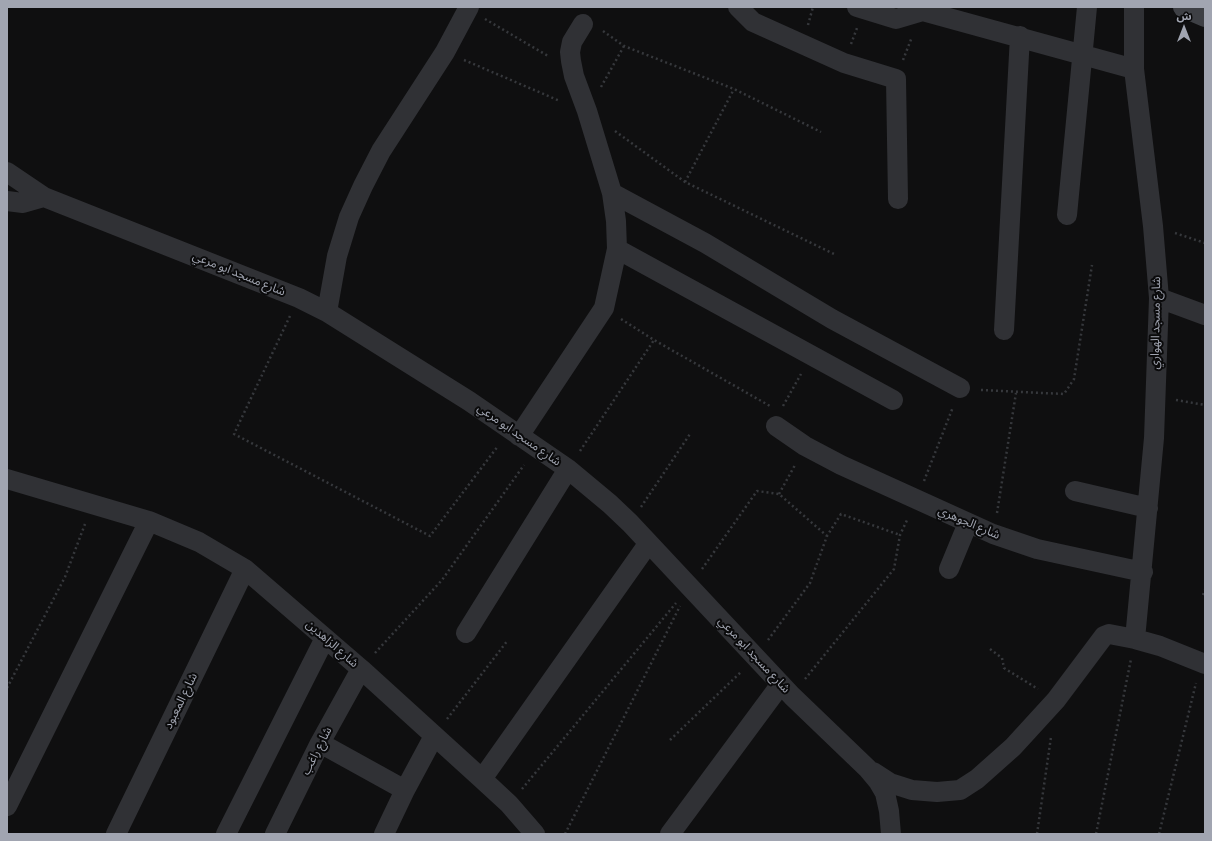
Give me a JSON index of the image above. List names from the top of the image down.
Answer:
{
  "streets": {
    "street": [
      "شارع مسجد ابو مرعي",
      "شارع مسجد الهواري",
      "شارع الجوهري",
      "شارع الزاهدين",
      "شارع المعبود",
      "شارع راغب"
    ]
  },
  "crossings": [
    ["شارع مسجد الهواري", "شارع الجوهري"],
    ["شارع الزاهدين", "شارع المعبود"],
    ["شارع الزاهدين", "شارع راغب"]
  ],
  "north": "top"
}
